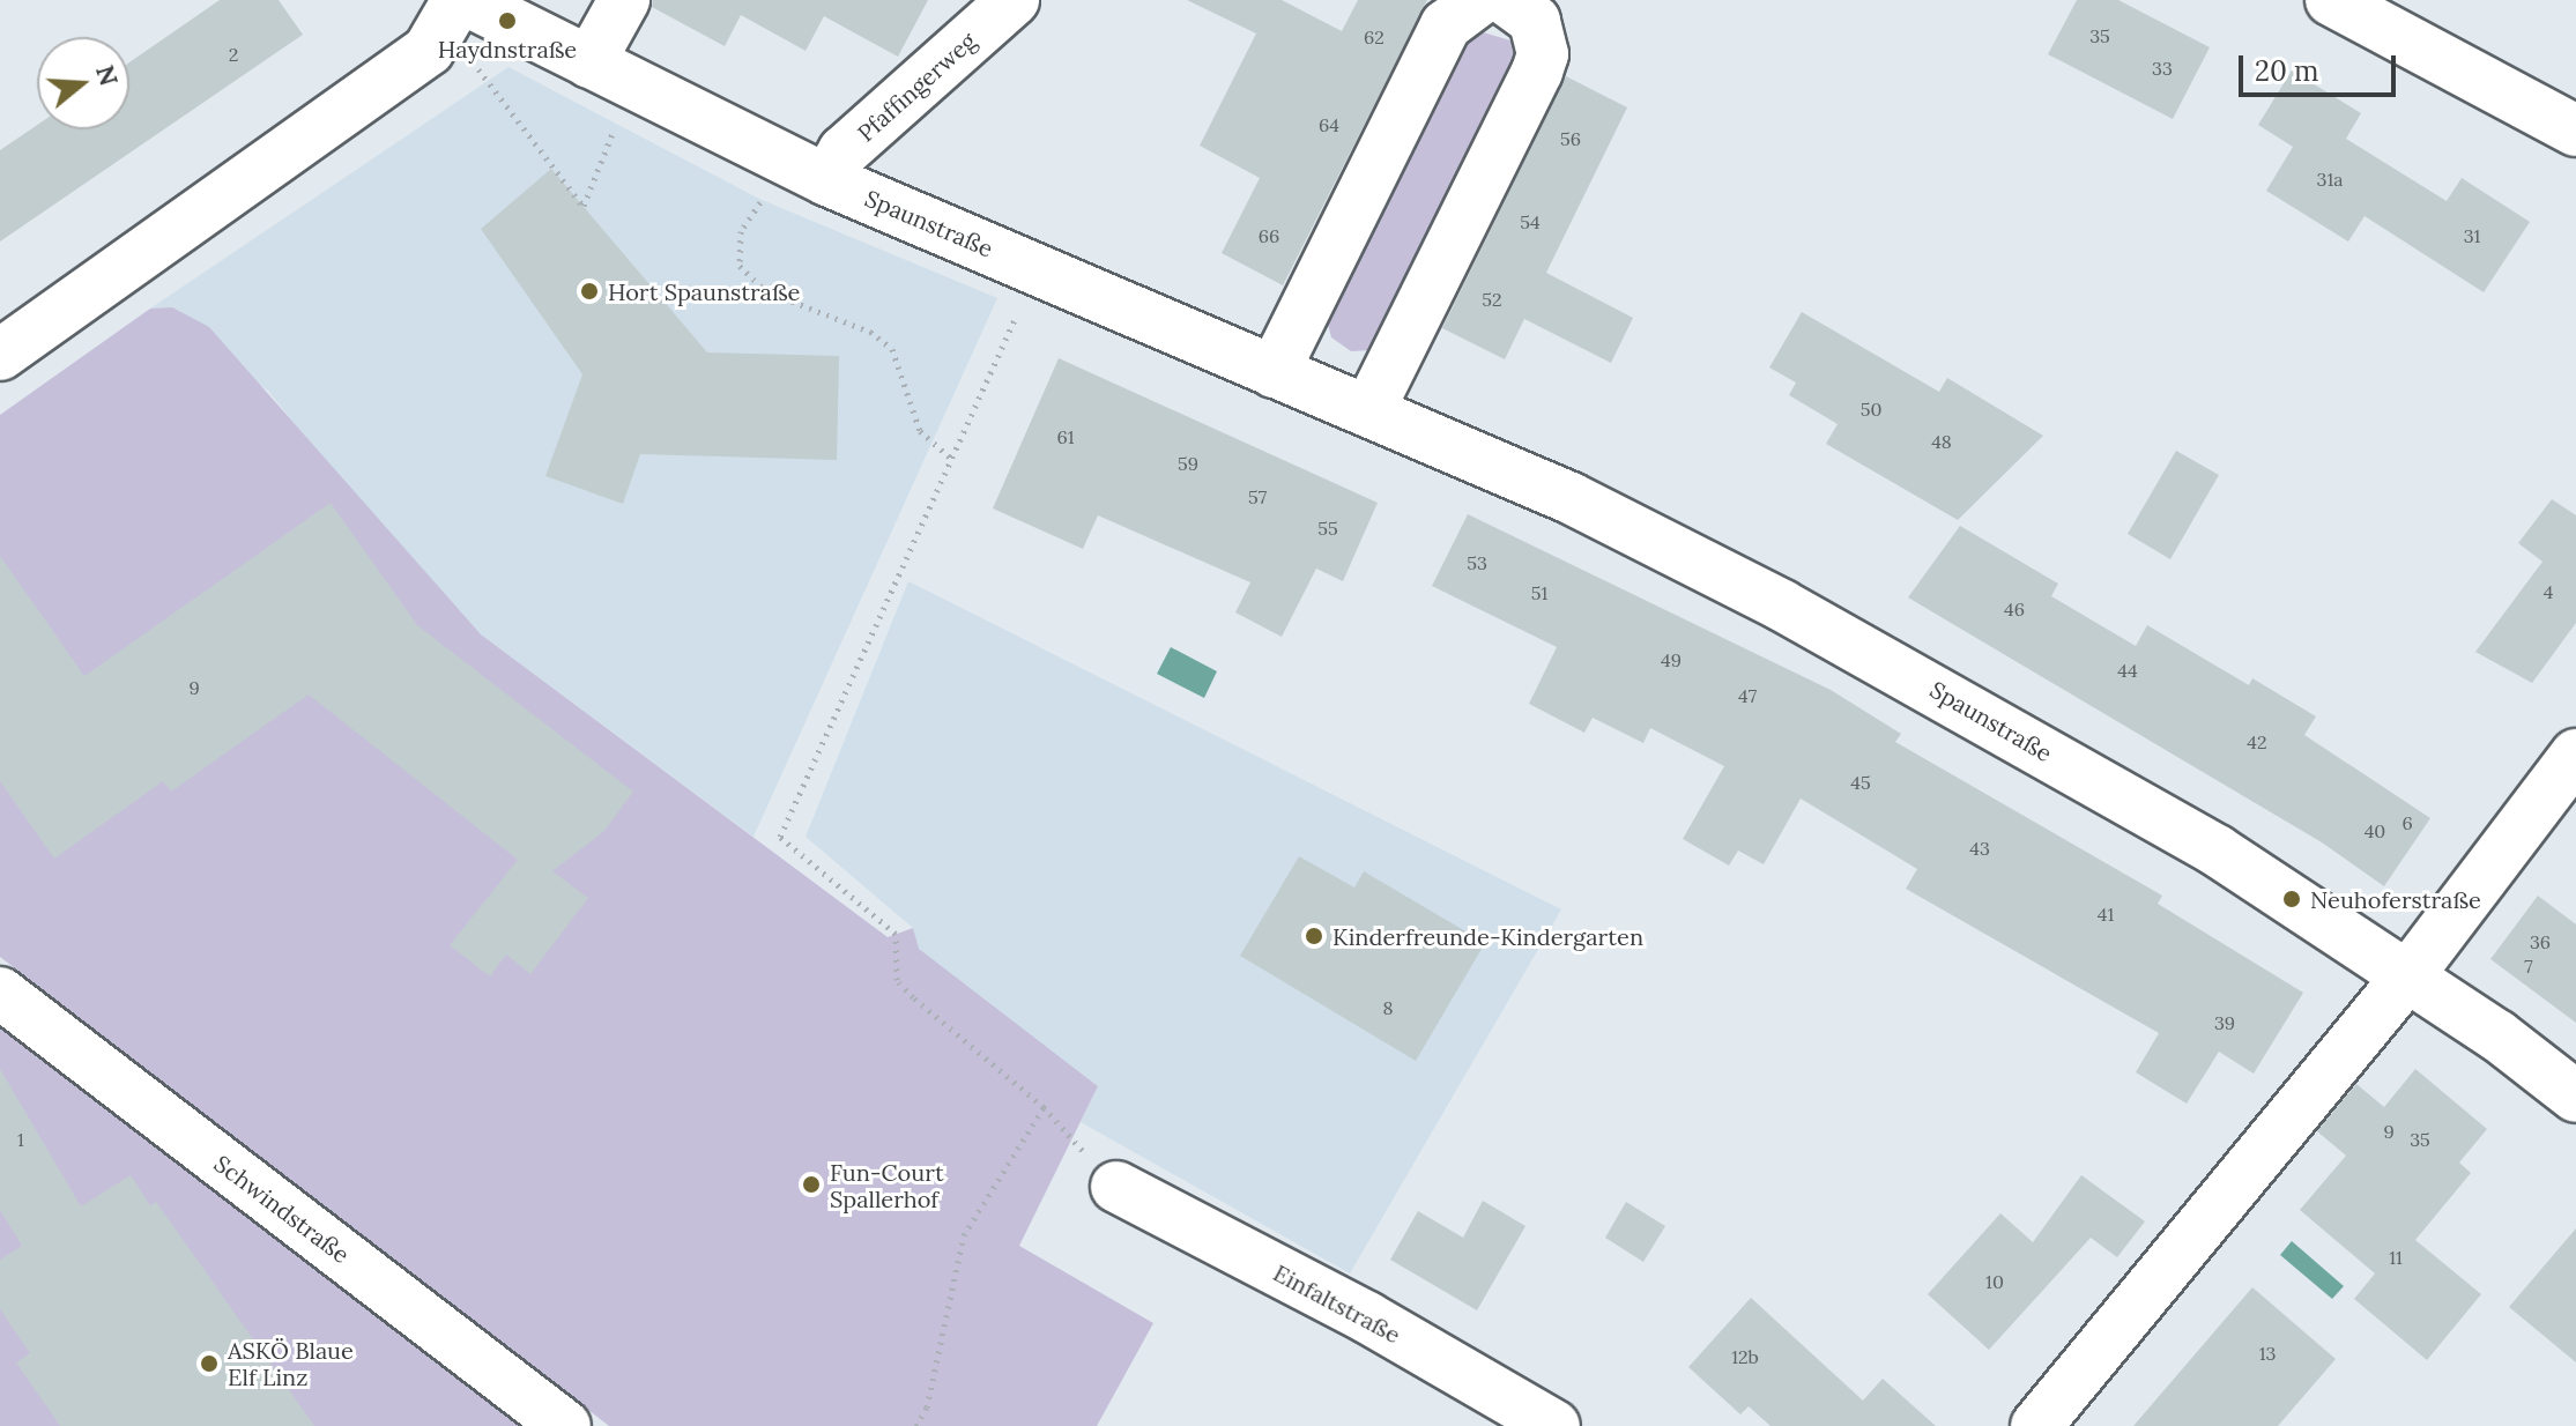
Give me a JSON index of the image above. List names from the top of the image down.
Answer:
{
  "streets": {
    "street": [
      "Pfaffingerweg",
      "Spaunstraße",
      "Schwindstraße",
      "Einfaltstraße"
    ]
  },
  "crossings": [
    ["Pfaffingerweg", "Spaunstraße"]
  ],
  "places": [
    "Haydnstraße",
    "Hort Spaunstraße",
    "Neuhoferstraße",
    "Kinderfreunde-Kindergarten",
    "Fun-Court Spallerhof",
    "ASKÖ Blaue Elf Linz"
  ],
  "house_numbers": [
    "35",
    "62",
    "2",
    "33",
    "64",
    "56",
    "31a",
    "54",
    "66",
    "31",
    "52",
    "50",
    "61",
    "48",
    "59",
    "57",
    "55",
    "53",
    "4",
    "51",
    "46",
    "49",
    "44",
    "9",
    "47",
    "42",
    "45",
    "6",
    "40",
    "43",
    "41",
    "36",
    "7",
    "8",
    "39",
    "9",
    "1",
    "35",
    "11",
    "10",
    "13",
    "12b"
  ],
  "scale_bar": "20 m",
  "north": "right"
}
